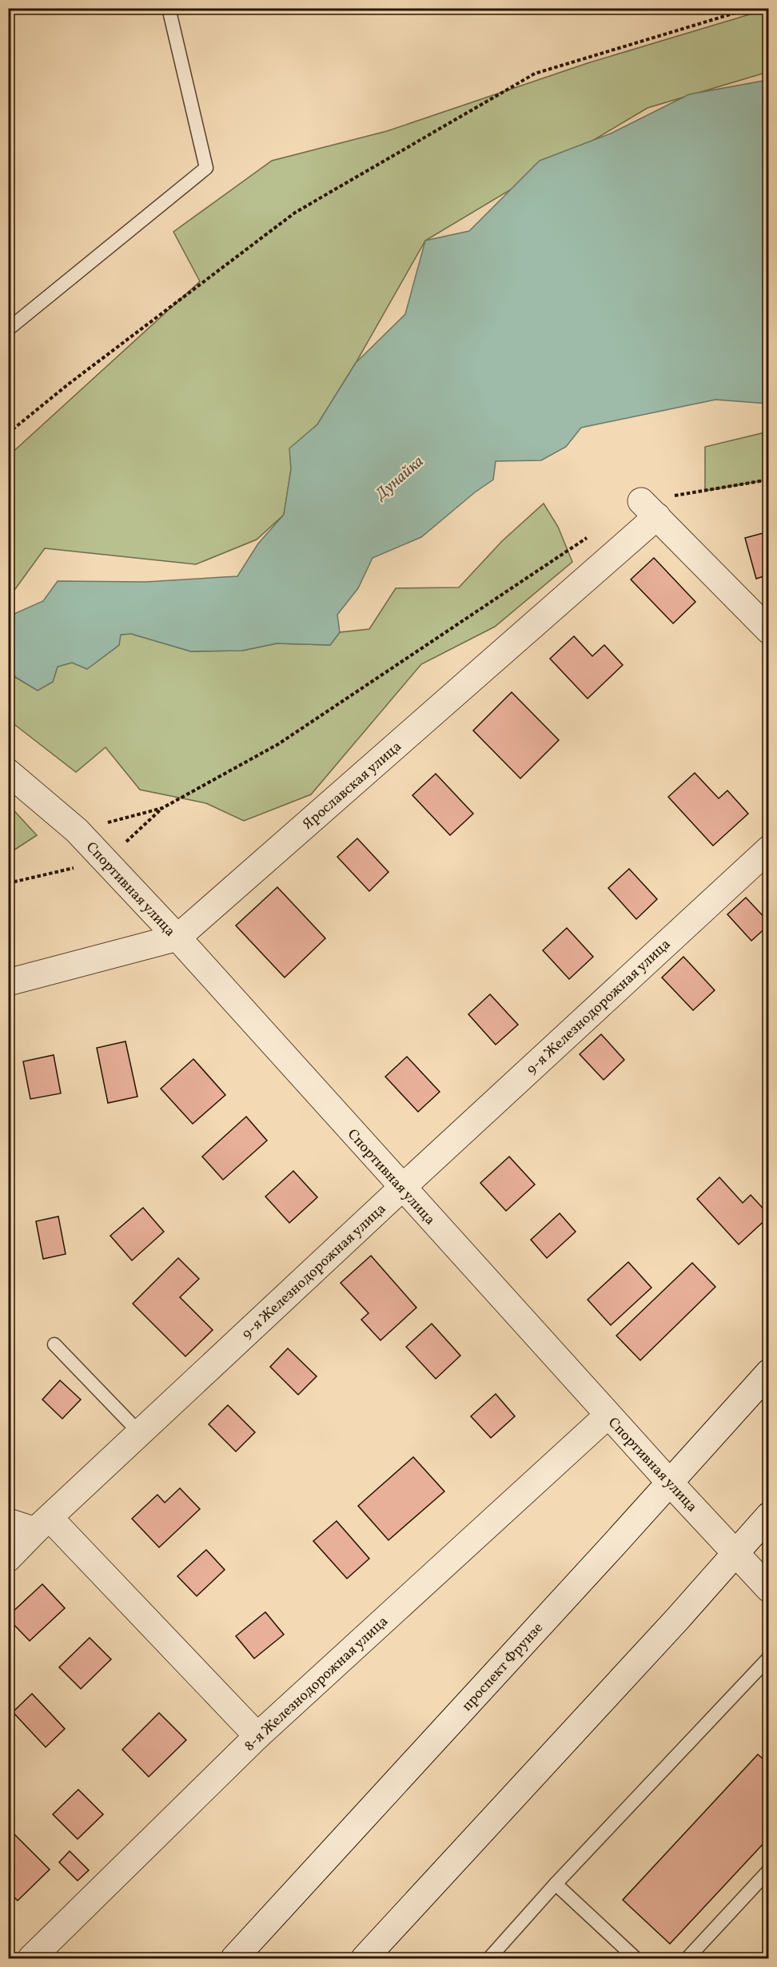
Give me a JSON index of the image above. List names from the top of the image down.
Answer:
{
  "streets": {
    "street": [
      "Ярославская улица",
      "Спортивная улица",
      "9-я Железнодорожная улица",
      "проспект Фрунзе",
      "8-я Железнодорожная улица"
    ]
  },
  "crossings": [
    ["Ярославская улица", "Спортивная улица"],
    ["Спортивная улица", "9-я Железнодорожная улица"],
    ["Спортивная улица", "проспект Фрунзе"],
    ["Спортивная улица", "8-я Железнодорожная улица"]
  ],
  "water": ["Дунайка"]
}
